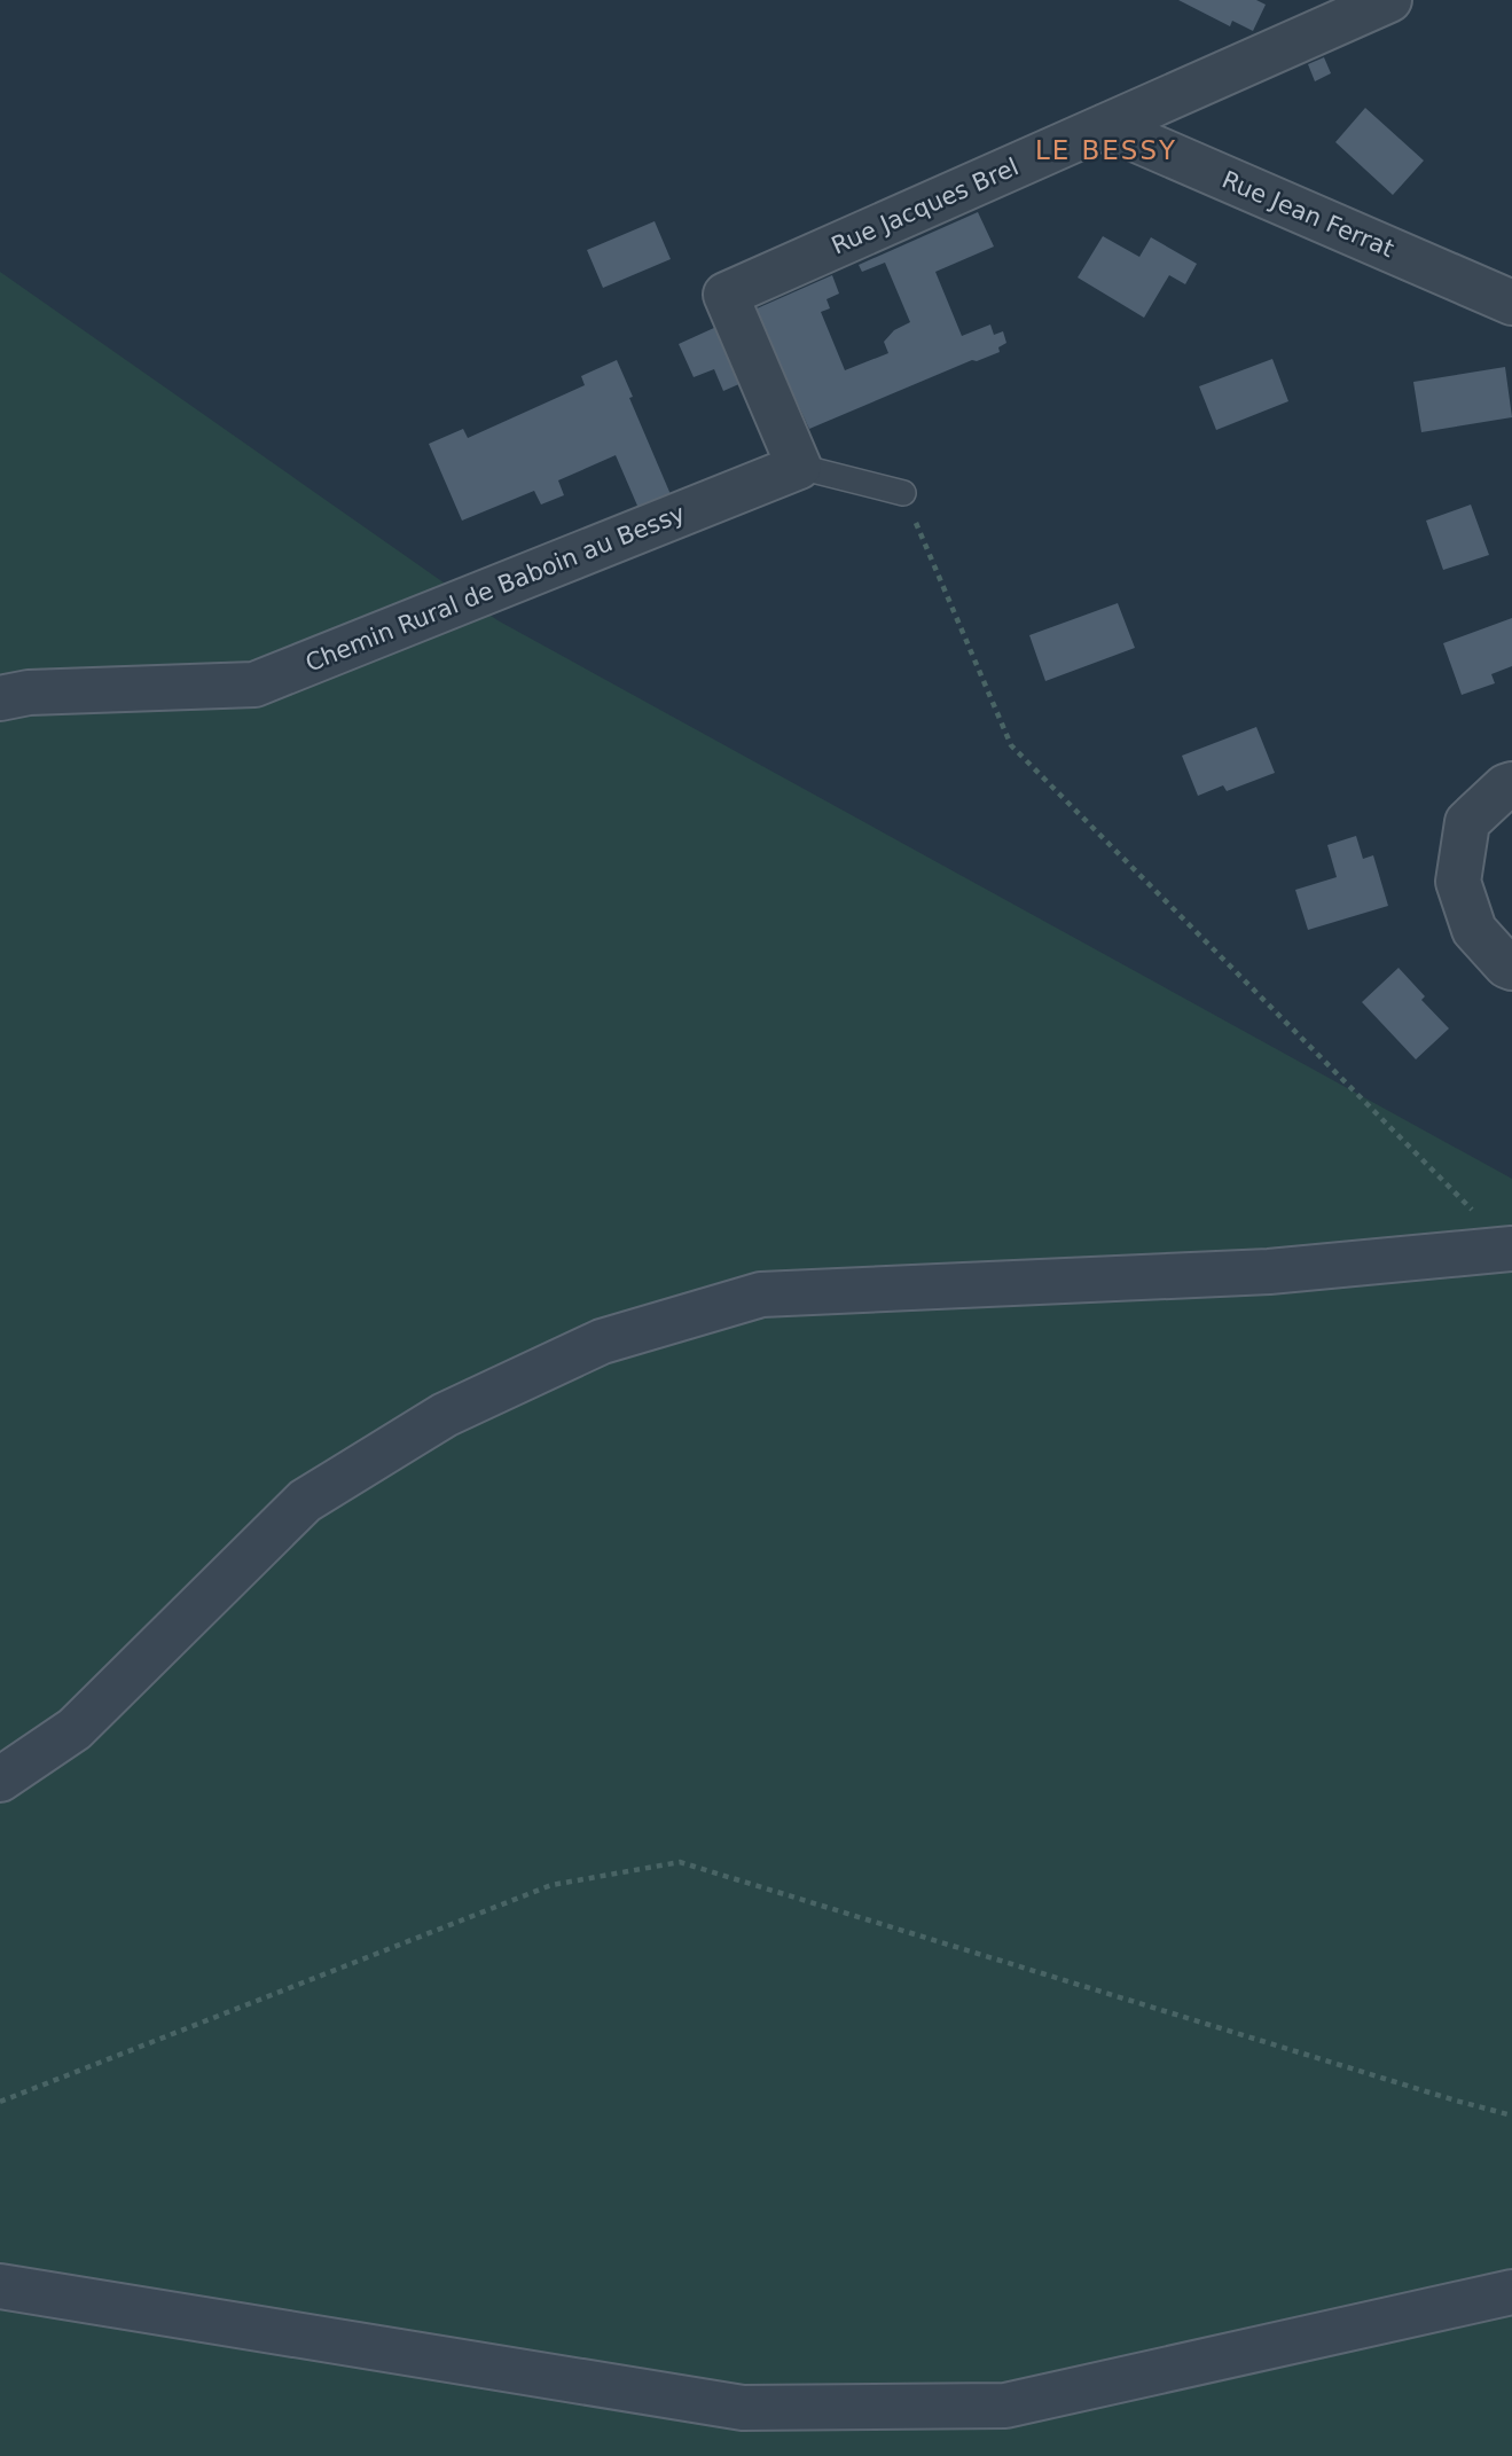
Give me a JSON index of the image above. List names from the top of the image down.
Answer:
{
  "streets": {
    "street": ["Rue Jacques Brel", "Rue Jean Ferrat", "Chemin Rural de Baboin au Bessy"]
  },
  "crossings": [
    ["Rue Jacques Brel", "Rue Jean Ferrat"],
    ["Rue Jacques Brel", "Chemin Rural de Baboin au Bessy"]
  ],
  "districts": ["LE BESSY"]
}
